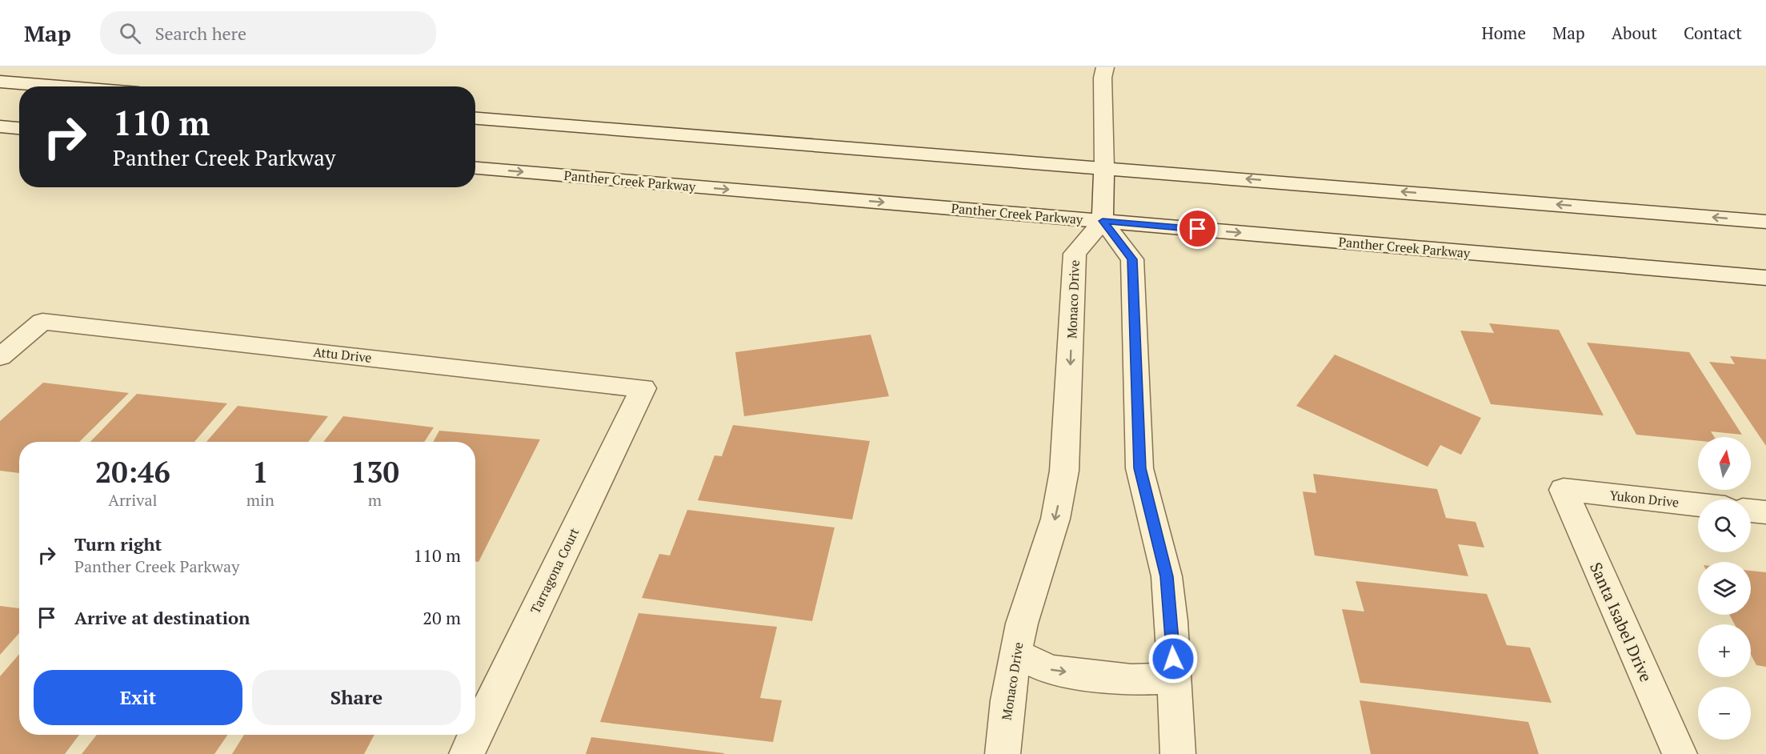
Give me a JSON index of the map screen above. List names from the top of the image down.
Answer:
{
  "streets": {
    "main road": [
      "Panther Creek Parkway",
      "Monaco Drive",
      "Attu Drive",
      "Yukon Drive",
      "Tarragona Court",
      "Santa Isabel Drive"
    ]
  },
  "crossings": [
    ["Panther Creek Parkway", "Monaco Drive"],
    ["Attu Drive", "Tarragona Court"],
    ["Yukon Drive", "Santa Isabel Drive"]
  ],
  "north": "top",
  "page": {
    "header": "Map",
    "search": "Search here",
    "nav": [
      "Home",
      "Map",
      "About",
      "Contact"
    ],
    "turn": ["110 m", "Panther Creek Parkway"],
    "map_buttons": ["+", "−"],
    "eta": [
      "20:46",
      "Arrival",
      "1",
      "min",
      "130",
      "m"
    ],
    "list": [
      {
        "name": "Turn right",
        "note": "Panther Creek Parkway",
        "value": "110 m"
      },
      {
        "name": "Arrive at destination",
        "value": "20 m"
      }
    ],
    "buttons": ["Exit", "Share"]
  }
}
